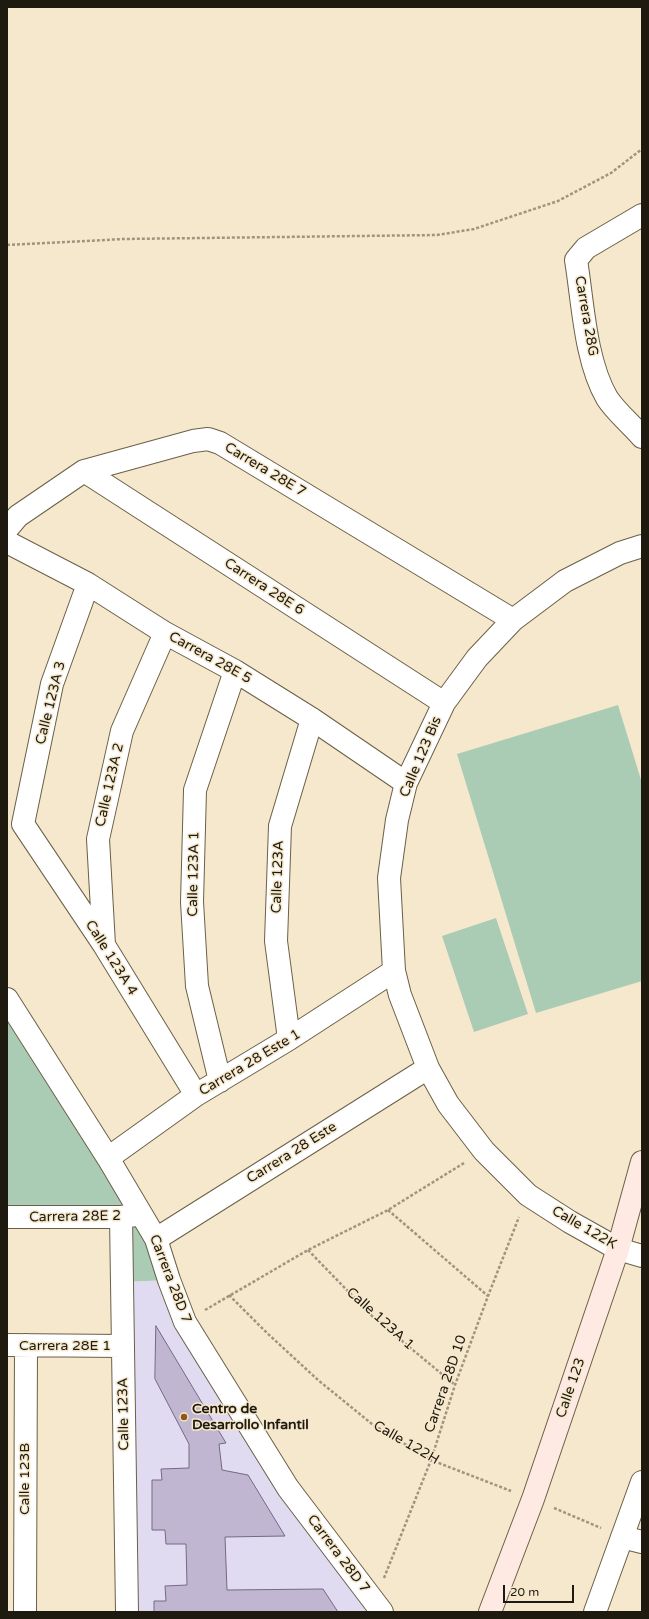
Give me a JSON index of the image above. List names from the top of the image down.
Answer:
{
  "streets": {
    "street": [
      "Carrera 28G",
      "Carrera 28E 7",
      "Carrera 28E 6",
      "Carrera 28E 5",
      "Calle 123A 3",
      "Calle 123 Bis",
      "Calle 123A 2",
      "Calle 123A 1",
      "Calle 123A",
      "Calle 123A 4",
      "Carrera 28 Este 1",
      "Carrera 28 Este",
      "Carrera 28E 2",
      "Calle 122K",
      "Carrera 28D 7",
      "Carrera 28E 1",
      "Calle 123",
      "Calle 123B"
    ],
    "path": ["Carrera 28D 10", "Calle 122H"]
  },
  "crossings": [
    ["Carrera 28E 7", "Carrera 28E 6"],
    ["Carrera 28E 7", "Calle 123 Bis"],
    ["Carrera 28E 6", "Calle 123 Bis"],
    ["Carrera 28E 5", "Calle 123A 3"],
    ["Carrera 28E 5", "Calle 123 Bis"],
    ["Carrera 28E 5", "Calle 123A 2"],
    ["Carrera 28E 5", "Calle 123A 1"],
    ["Carrera 28E 5", "Calle 123A"],
    ["Calle 123A 3", "Calle 123A 4"],
    ["Calle 123 Bis", "Carrera 28 Este 1"],
    ["Calle 123 Bis", "Carrera 28 Este"],
    ["Calle 123 Bis", "Calle 122K"],
    ["Calle 123 Bis", "Carrera 28D 10"],
    ["Calle 123A 2", "Calle 123A 4"],
    ["Calle 123A 1", "Carrera 28 Este 1"],
    ["Calle 123A 1", "Carrera 28D 10"],
    ["Calle 123A", "Carrera 28 Este 1"],
    ["Calle 123A", "Carrera 28E 2"],
    ["Calle 123A", "Carrera 28E 1"],
    ["Calle 123A 4", "Carrera 28 Este 1"],
    ["Carrera 28 Este 1", "Carrera 28D 7"],
    ["Carrera 28 Este", "Carrera 28D 7"],
    ["Carrera 28E 2", "Carrera 28D 7"],
    ["Calle 122K", "Carrera 28D 10"],
    ["Calle 122K", "Calle 123"],
    ["Carrera 28D 7", "Carrera 28D 10"],
    ["Carrera 28E 1", "Calle 123B"],
    ["Carrera 28D 10", "Calle 122H"],
    ["Calle 123", "Calle 122H"]
  ],
  "places": ["Centro de Desarrollo Infantil"],
  "scale_bar": "20 m"
}
